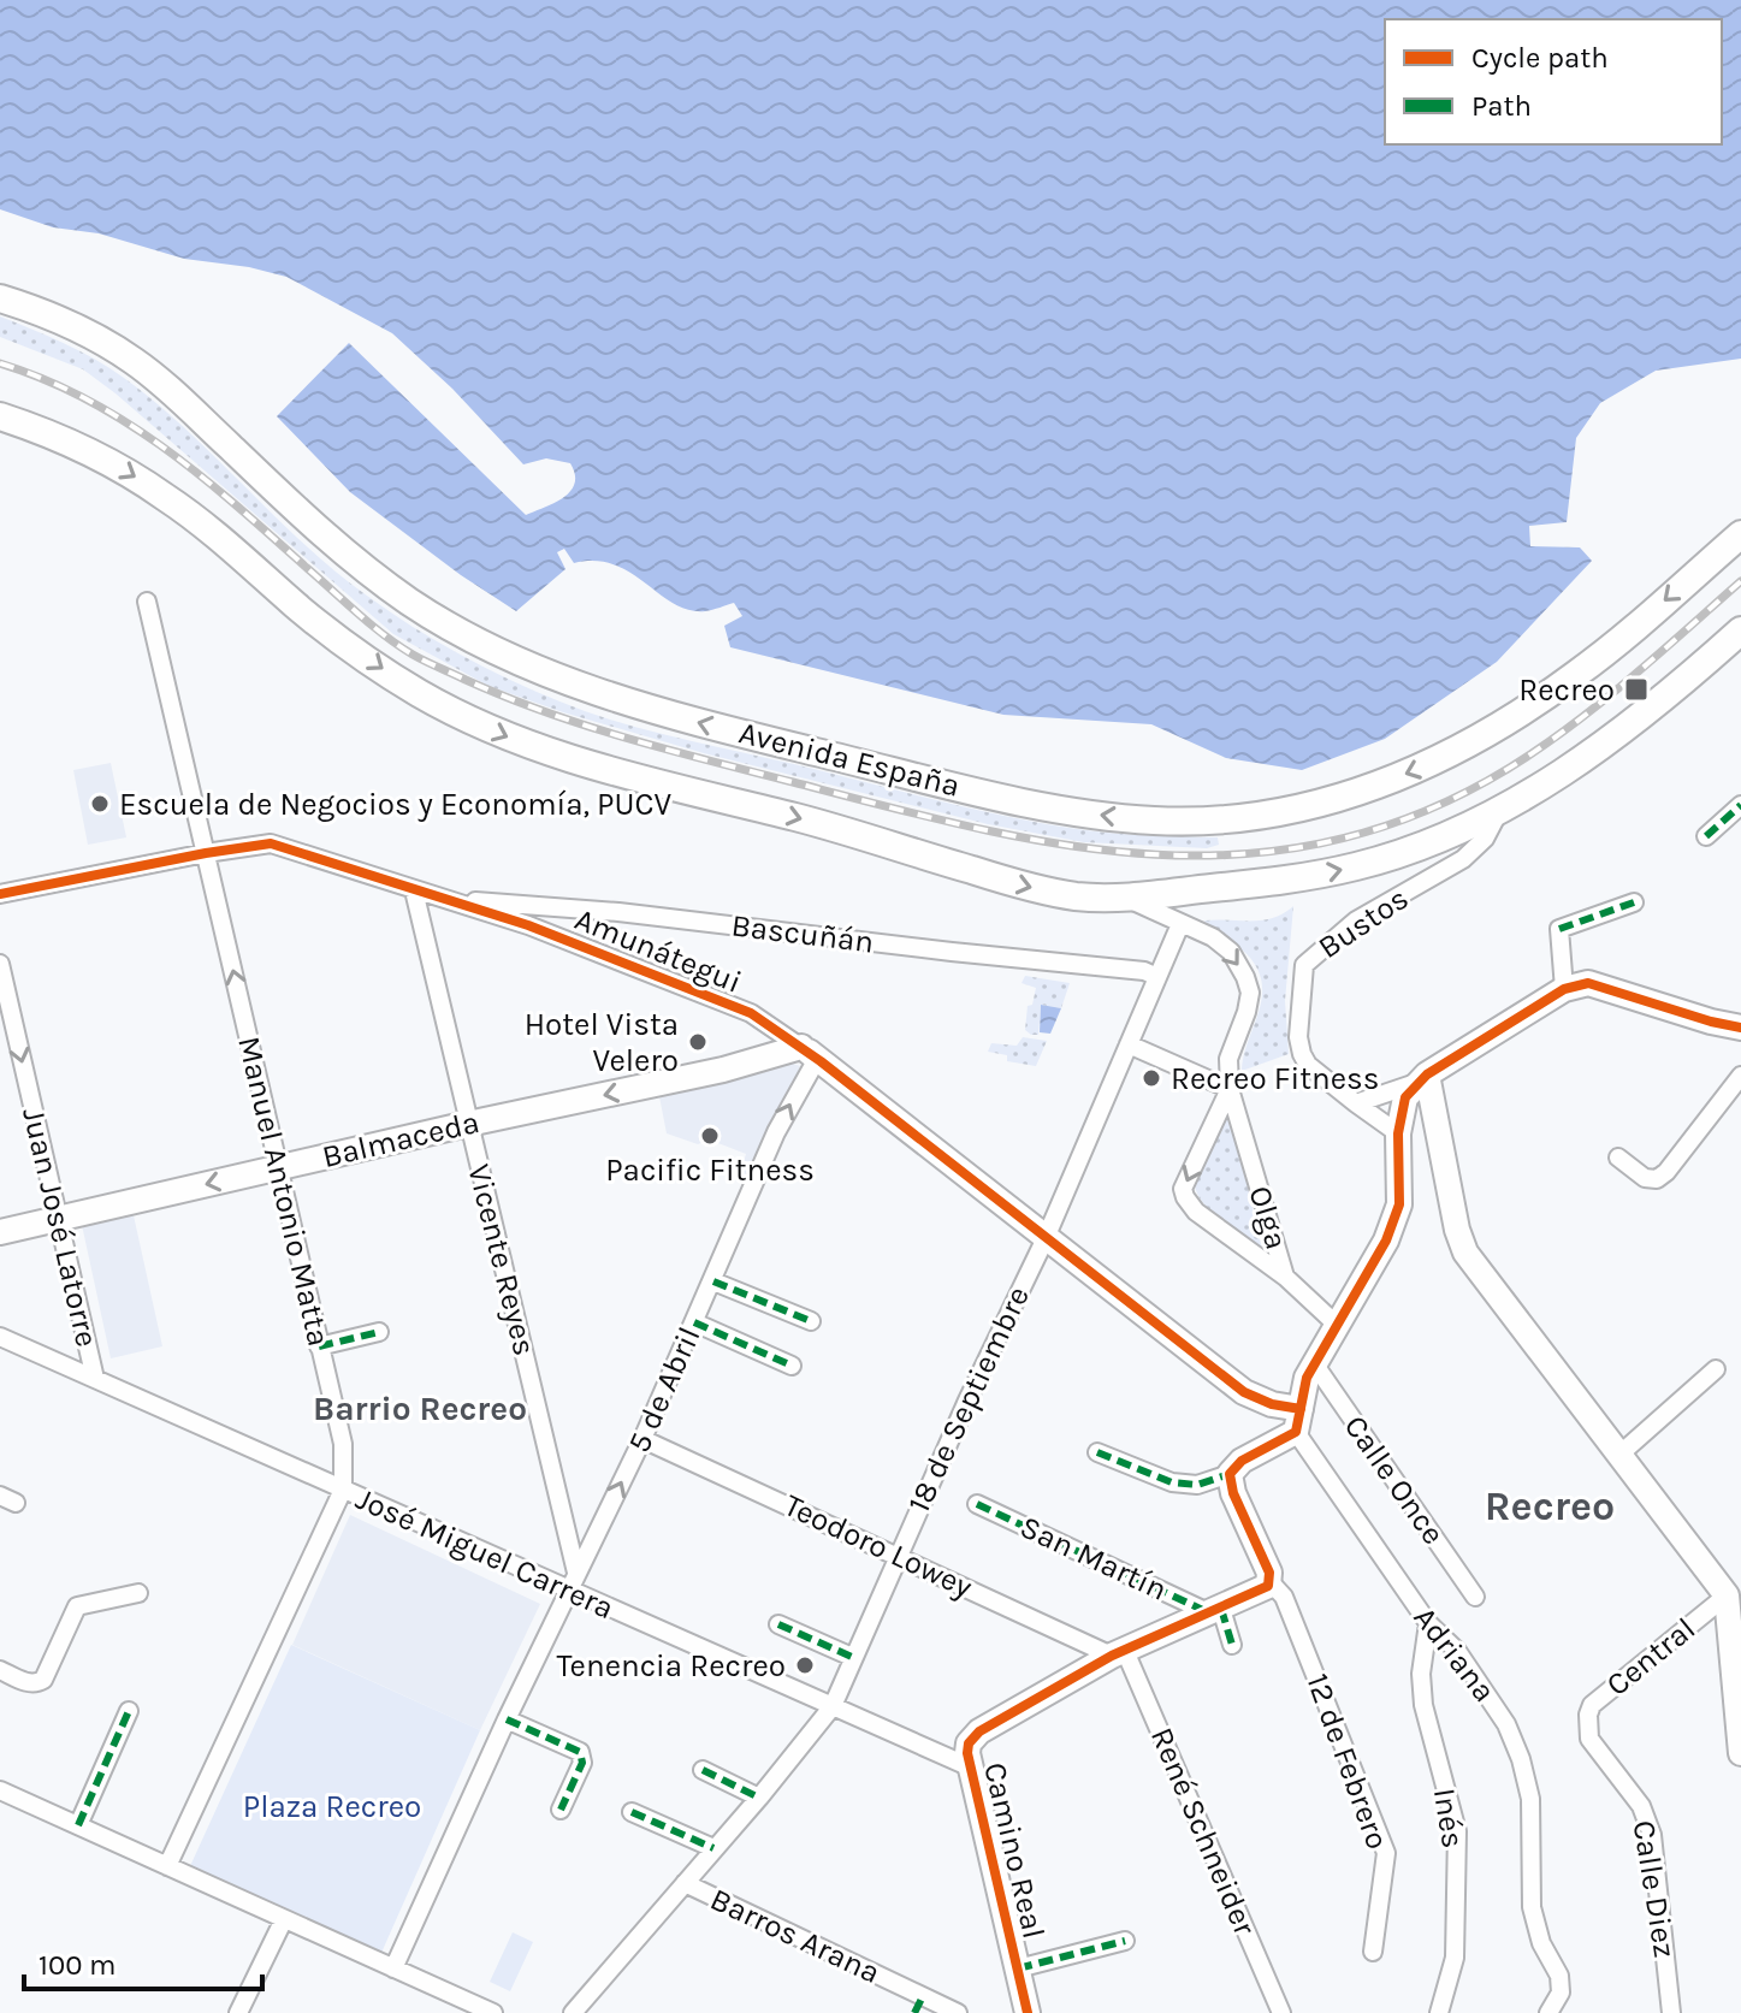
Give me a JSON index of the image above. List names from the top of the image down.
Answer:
{
  "streets": {
    "main road": ["Avenida España"],
    "street": [
      "Bustos",
      "Bascuñán",
      "Amunátegui",
      "Balmaceda",
      "Manuel Antonio Matta",
      "Olga",
      "Juan José Latorre",
      "Vicente Reyes",
      "5 de Abril",
      "18 de Septiembre",
      "Calle Once",
      "Teodoro Lowey",
      "José Miguel Carrera",
      "San Martín",
      "Adriana",
      "Central",
      "12 de Febrero",
      "Inés",
      "René Schneider",
      "Camino Real",
      "Calle Diez",
      "Barros Arana"
    ]
  },
  "crossings": [
    ["Bascuñán", "Amunátegui"],
    ["Bascuñán", "18 de Septiembre"],
    ["Amunátegui", "Balmaceda"],
    ["Amunátegui", "Manuel Antonio Matta"],
    ["Amunátegui", "Vicente Reyes"],
    ["Amunátegui", "5 de Abril"],
    ["Amunátegui", "18 de Septiembre"],
    ["Amunátegui", "Adriana"],
    ["Balmaceda", "Manuel Antonio Matta"],
    ["Balmaceda", "Juan José Latorre"],
    ["Balmaceda", "Vicente Reyes"],
    ["Balmaceda", "5 de Abril"],
    ["Manuel Antonio Matta", "José Miguel Carrera"],
    ["Olga", "18 de Septiembre"],
    ["Juan José Latorre", "José Miguel Carrera"],
    ["Vicente Reyes", "5 de Abril"],
    ["5 de Abril", "Teodoro Lowey"],
    ["5 de Abril", "José Miguel Carrera"],
    ["18 de Septiembre", "Teodoro Lowey"],
    ["18 de Septiembre", "José Miguel Carrera"],
    ["18 de Septiembre", "Barros Arana"],
    ["Teodoro Lowey", "René Schneider"],
    ["Teodoro Lowey", "Camino Real"],
    ["José Miguel Carrera", "Camino Real"],
    ["San Martín", "Camino Real"],
    ["Adriana", "Inés"],
    ["Central", "Calle Diez"],
    ["12 de Febrero", "Camino Real"],
    ["René Schneider", "Camino Real"]
  ],
  "one_way": ["Balmaceda", "Juan José Latorre", "5 de Abril"],
  "districts": ["Barrio Recreo", "Recreo"],
  "parks": ["Plaza Recreo"],
  "places": {
    "transit": ["Recreo"],
    "other": [
      "Escuela de Negocios y Economía, PUCV",
      "Hotel Vista Velero",
      "Recreo Fitness",
      "Pacific Fitness",
      "Tenencia Recreo"
    ]
  },
  "legend": ["Cycle path", "Path"],
  "scale_bar": "100 m"
}
